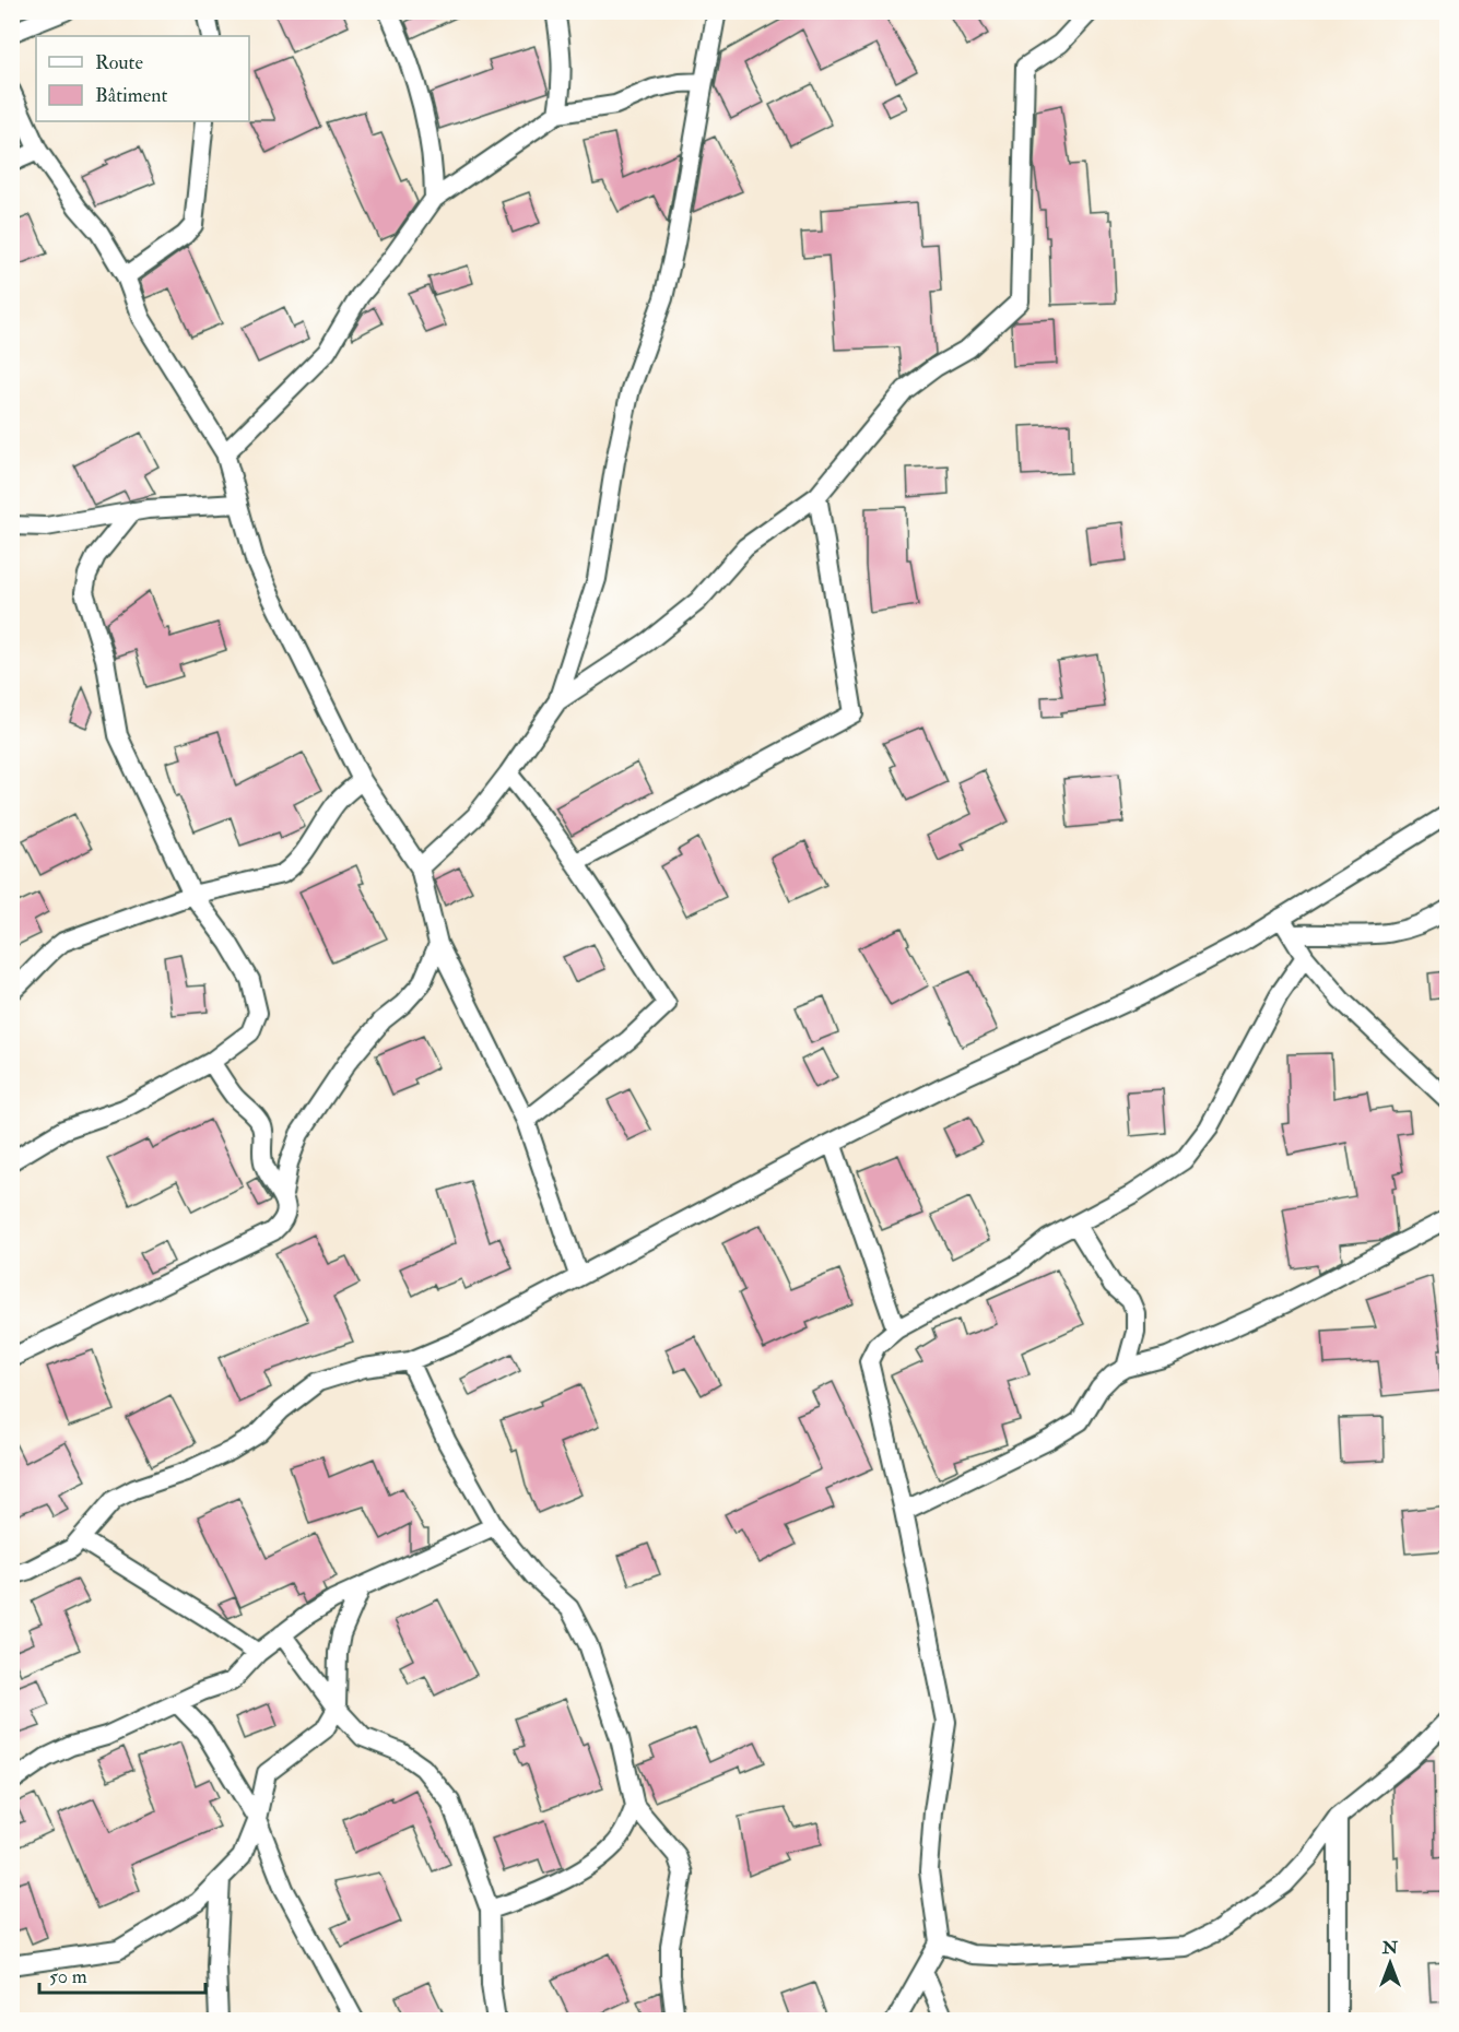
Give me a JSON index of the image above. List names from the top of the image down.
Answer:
{
  "legend": ["Route", "Bâtiment"],
  "scale_bar": "50 m",
  "north": "top"
}
